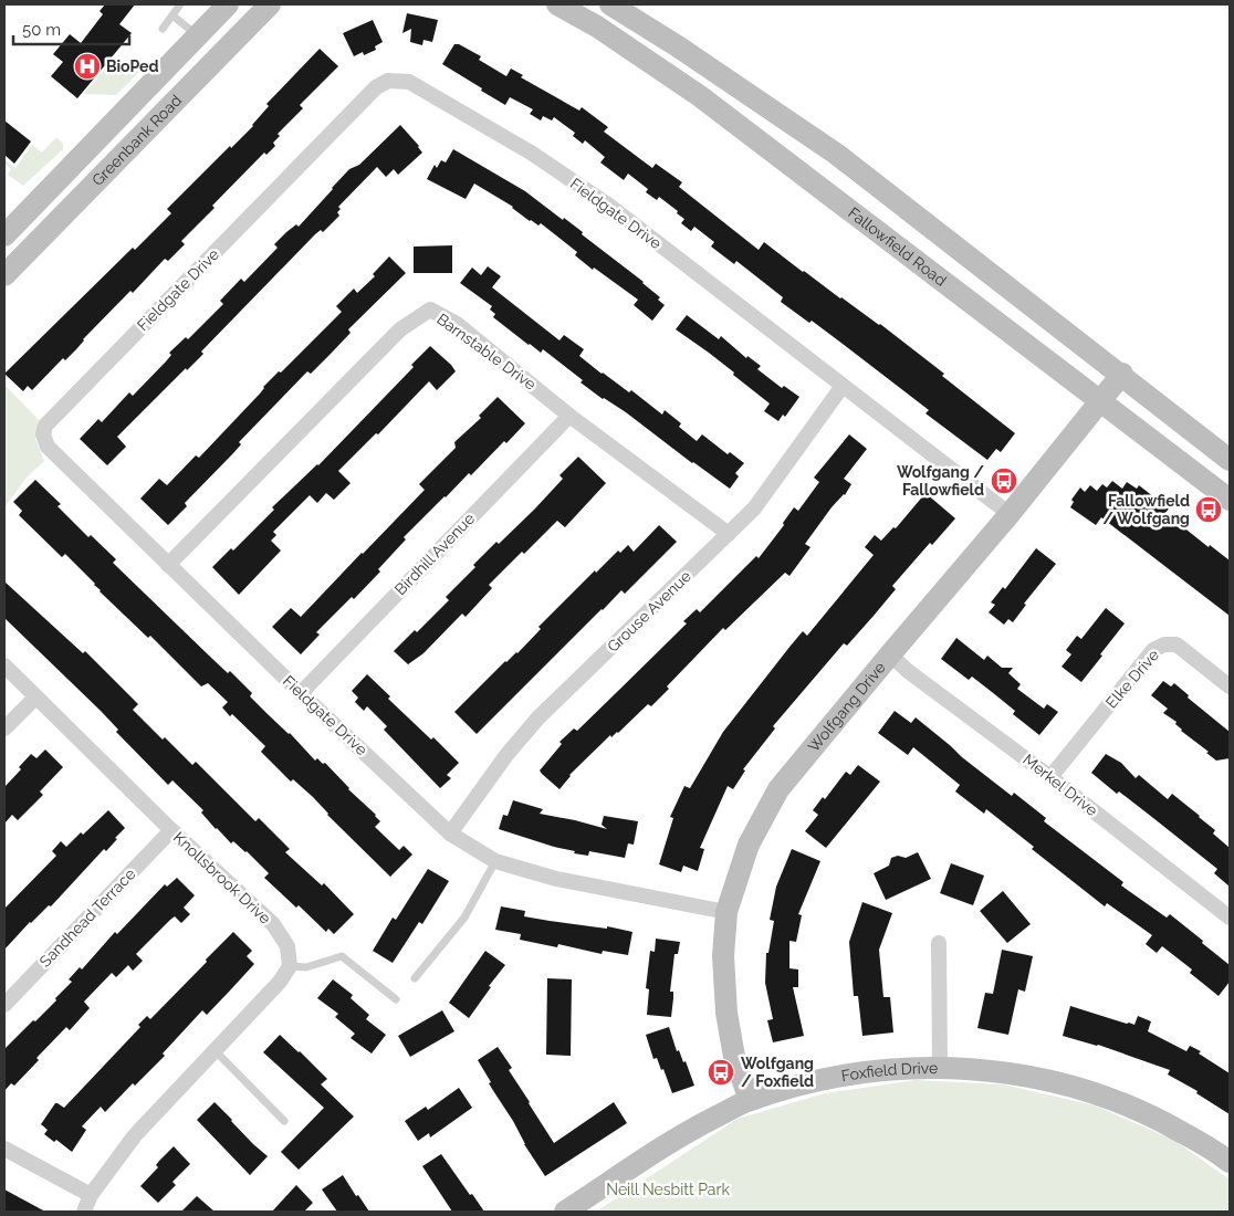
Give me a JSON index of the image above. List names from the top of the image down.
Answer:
{
  "streets": {
    "main road": [
      "Greenbank Road",
      "Fallowfield Road",
      "Wolfgang Drive",
      "Foxfield Drive"
    ],
    "street": [
      "Fieldgate Drive",
      "Barnstable Drive",
      "Birdhill Avenue",
      "Grouse Avenue",
      "Elke Drive",
      "Merkel Drive",
      "Knollsbrook Drive",
      "Sandhead Terrace"
    ]
  },
  "crossings": [
    ["Fieldgate Drive", "Barnstable Drive"],
    ["Fieldgate Drive", "Birdhill Avenue"],
    ["Fieldgate Drive", "Grouse Avenue"],
    ["Fieldgate Drive", "Wolfgang Drive"],
    ["Fallowfield Road", "Wolfgang Drive"],
    ["Barnstable Drive", "Birdhill Avenue"],
    ["Barnstable Drive", "Grouse Avenue"],
    ["Elke Drive", "Merkel Drive"],
    ["Wolfgang Drive", "Merkel Drive"],
    ["Wolfgang Drive", "Foxfield Drive"],
    ["Knollsbrook Drive", "Sandhead Terrace"]
  ],
  "parks": ["Neill Nesbitt Park"],
  "places": {
    "hospital": ["BioPed"],
    "bus stop": ["Wolfgang / Fallowfield", "Fallowfield / Wolfgang", "Wolfgang / Foxfield"]
  },
  "scale_bar": "50 m"
}
